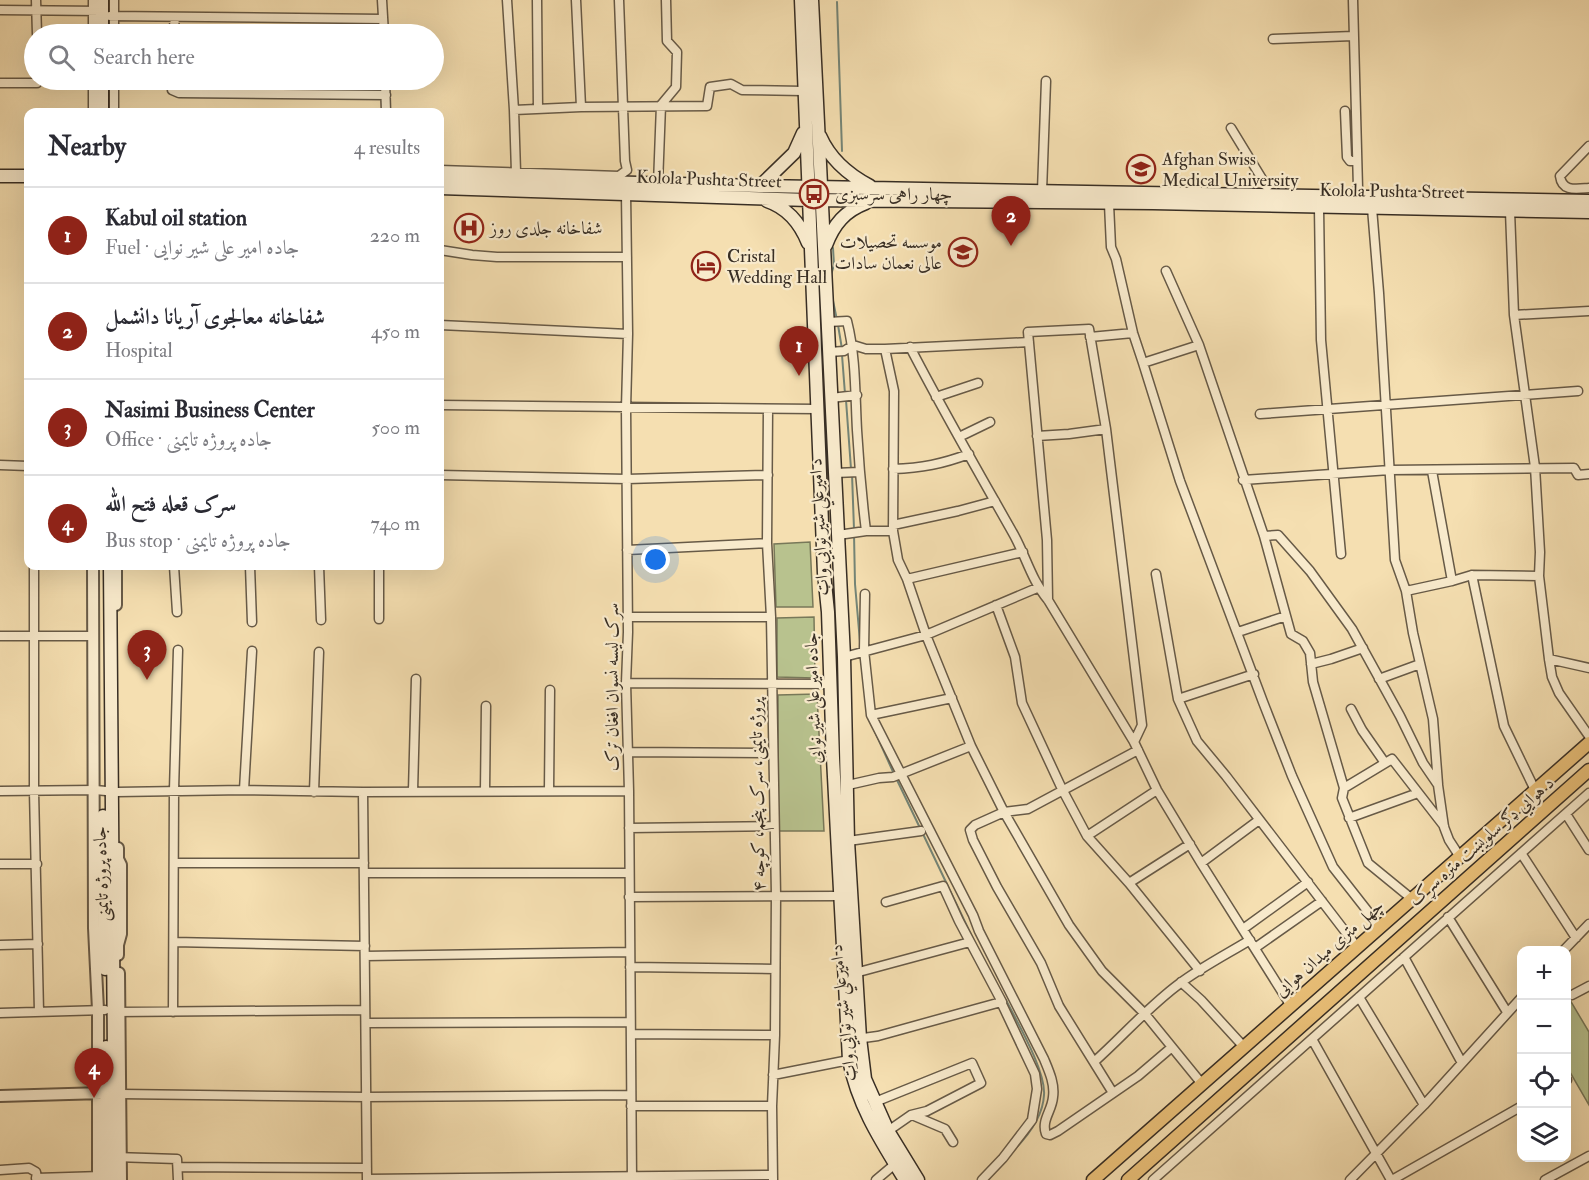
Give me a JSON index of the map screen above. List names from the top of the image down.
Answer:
{
  "streets": {
    "main road": [
      "Kolola Pushta Street",
      "د امیرعلي شیر نوايي واټ",
      "جاده امیر علی شیر نوایی",
      "د هوايي ډګر سلویښت متره سړک",
      "جاده پروژه تایمنی",
      "چهل متری میدان هوایی"
    ],
    "street": ["سرک لیسه نسوان افغان‌ ترک", "پروژه تایمنی، سرک پنجم، کوچه ۴"]
  },
  "crossings": [
    ["Kolola Pushta Street", "د امیرعلي شیر نوايي واټ"],
    ["Kolola Pushta Street", "سرک لیسه نسوان افغان‌ ترک"],
    ["Kolola Pushta Street", "جاده امیر علی شیر نوایی"],
    ["د امیرعلي شیر نوايي واټ", "جاده امیر علی شیر نوایی"]
  ],
  "places": {
    "school or university": ["Afghan Swiss Medical University", "موسسه تحصیلات عالی نعمان سادات"],
    "bus stop": ["چهار راهی سرسبزی"],
    "hospital": ["شفاخانه جلدی روز"],
    "hotel": ["Cristal Wedding Hall"]
  },
  "page": {
    "search": "Search here",
    "heading": ["Nearby", "4 results"],
    "list": [
      {
        "mark": "1",
        "name": "Kabul oil station",
        "note": "Fuel · جاده امیر علی شیر نوایی",
        "value": "220 m"
      },
      {
        "mark": "2",
        "name": "شفاخانه معالجوی آریانا دانشمل",
        "note": "Hospital",
        "value": "450 m"
      },
      {
        "mark": "3",
        "name": "Nasimi Business Center",
        "note": "Office · جاده پروژه تایمنی",
        "value": "500 m"
      },
      {
        "mark": "4",
        "name": "سرک قعله فتح الله",
        "note": "Bus stop · جاده پروژه تایمنی",
        "value": "740 m"
      }
    ],
    "pins": [
      "2",
      "1",
      "3",
      "4"
    ],
    "map_buttons": ["+", "−"]
  }
}
